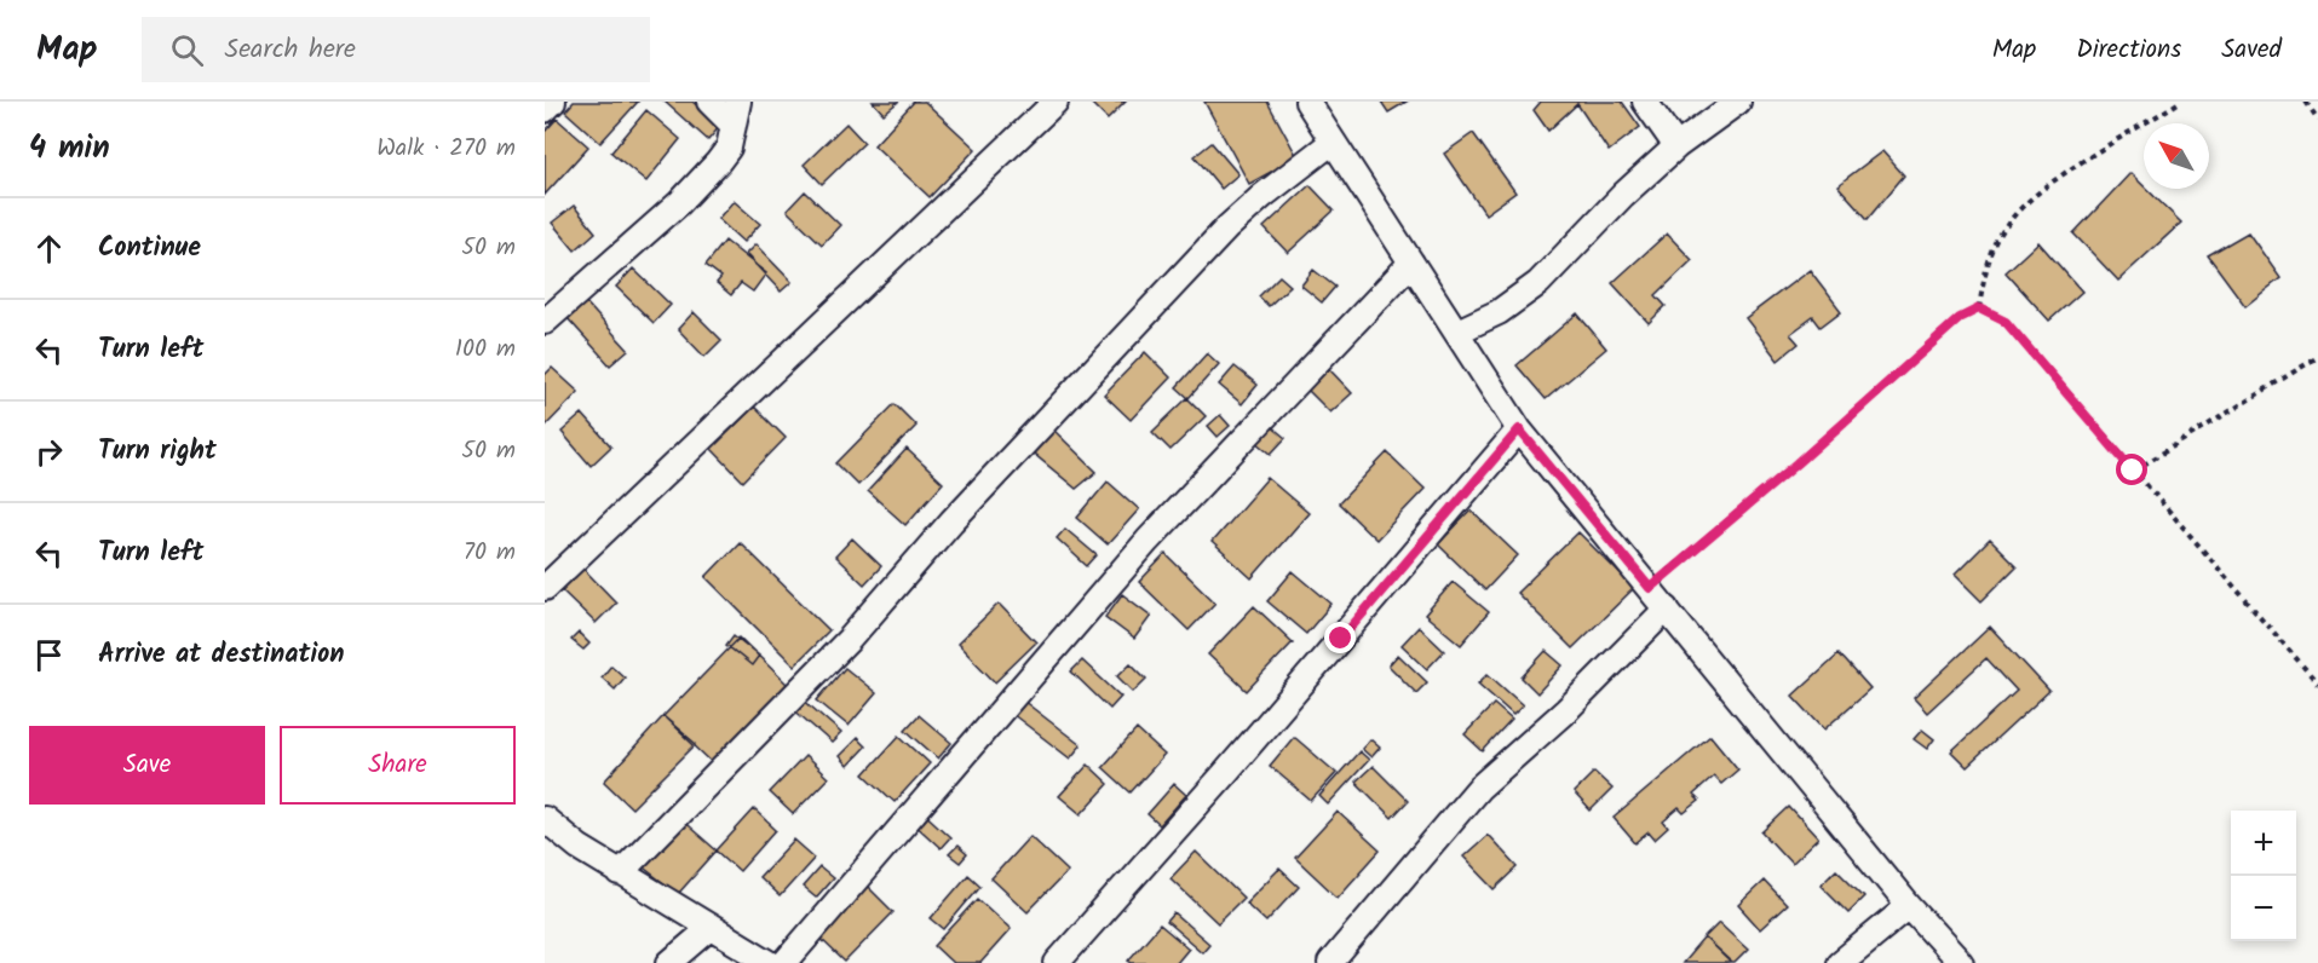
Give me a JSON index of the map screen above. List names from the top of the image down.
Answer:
{
  "north": "top left",
  "page": {
    "header": "Map",
    "search": "Search here",
    "nav": ["Map", "Directions", "Saved"],
    "heading": ["4 min", "Walk · 270 m"],
    "list": [
      ["Continue", "50 m"],
      ["Turn left", "100 m"],
      ["Turn right", "50 m"],
      ["Turn left", "70 m"],
      "Arrive at destination"
    ],
    "buttons": ["Save", "Share"],
    "map_buttons": ["+", "−"]
  }
}
